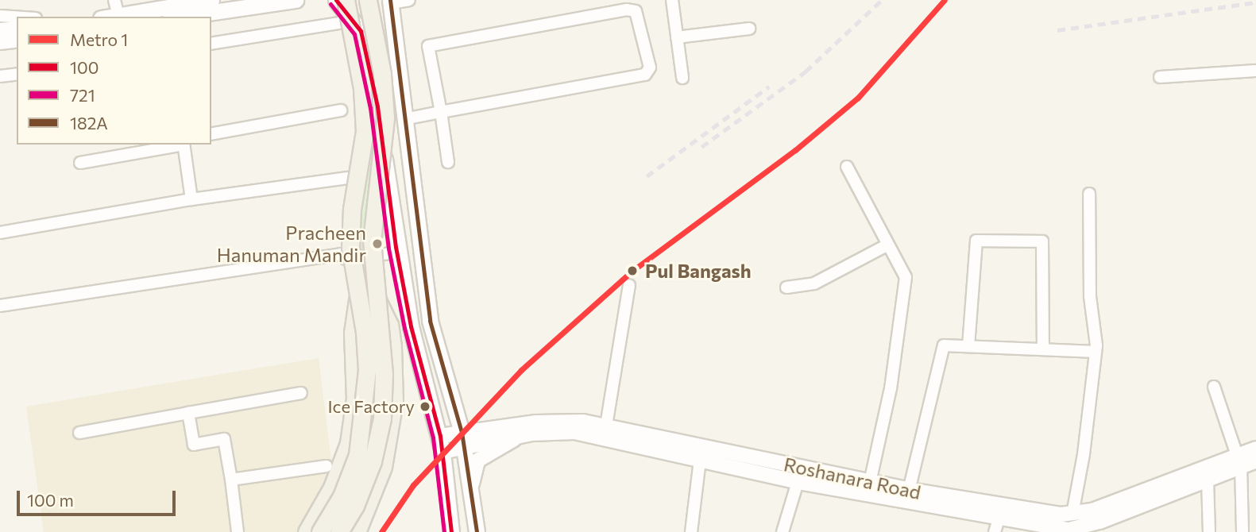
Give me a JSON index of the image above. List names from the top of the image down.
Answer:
{
  "streets": {
    "street": ["Roshanara Road"]
  },
  "places": ["Pracheen Hanuman Mandir", "Pul Bangash", "Ice Factory"],
  "lines": [
    "metro line 1",
    "transit line 100",
    "transit line 182A",
    "transit line 721"
  ],
  "legend": [
    "Metro 1",
    "100",
    "721",
    "182A"
  ],
  "scale_bar": "100 m"
}
